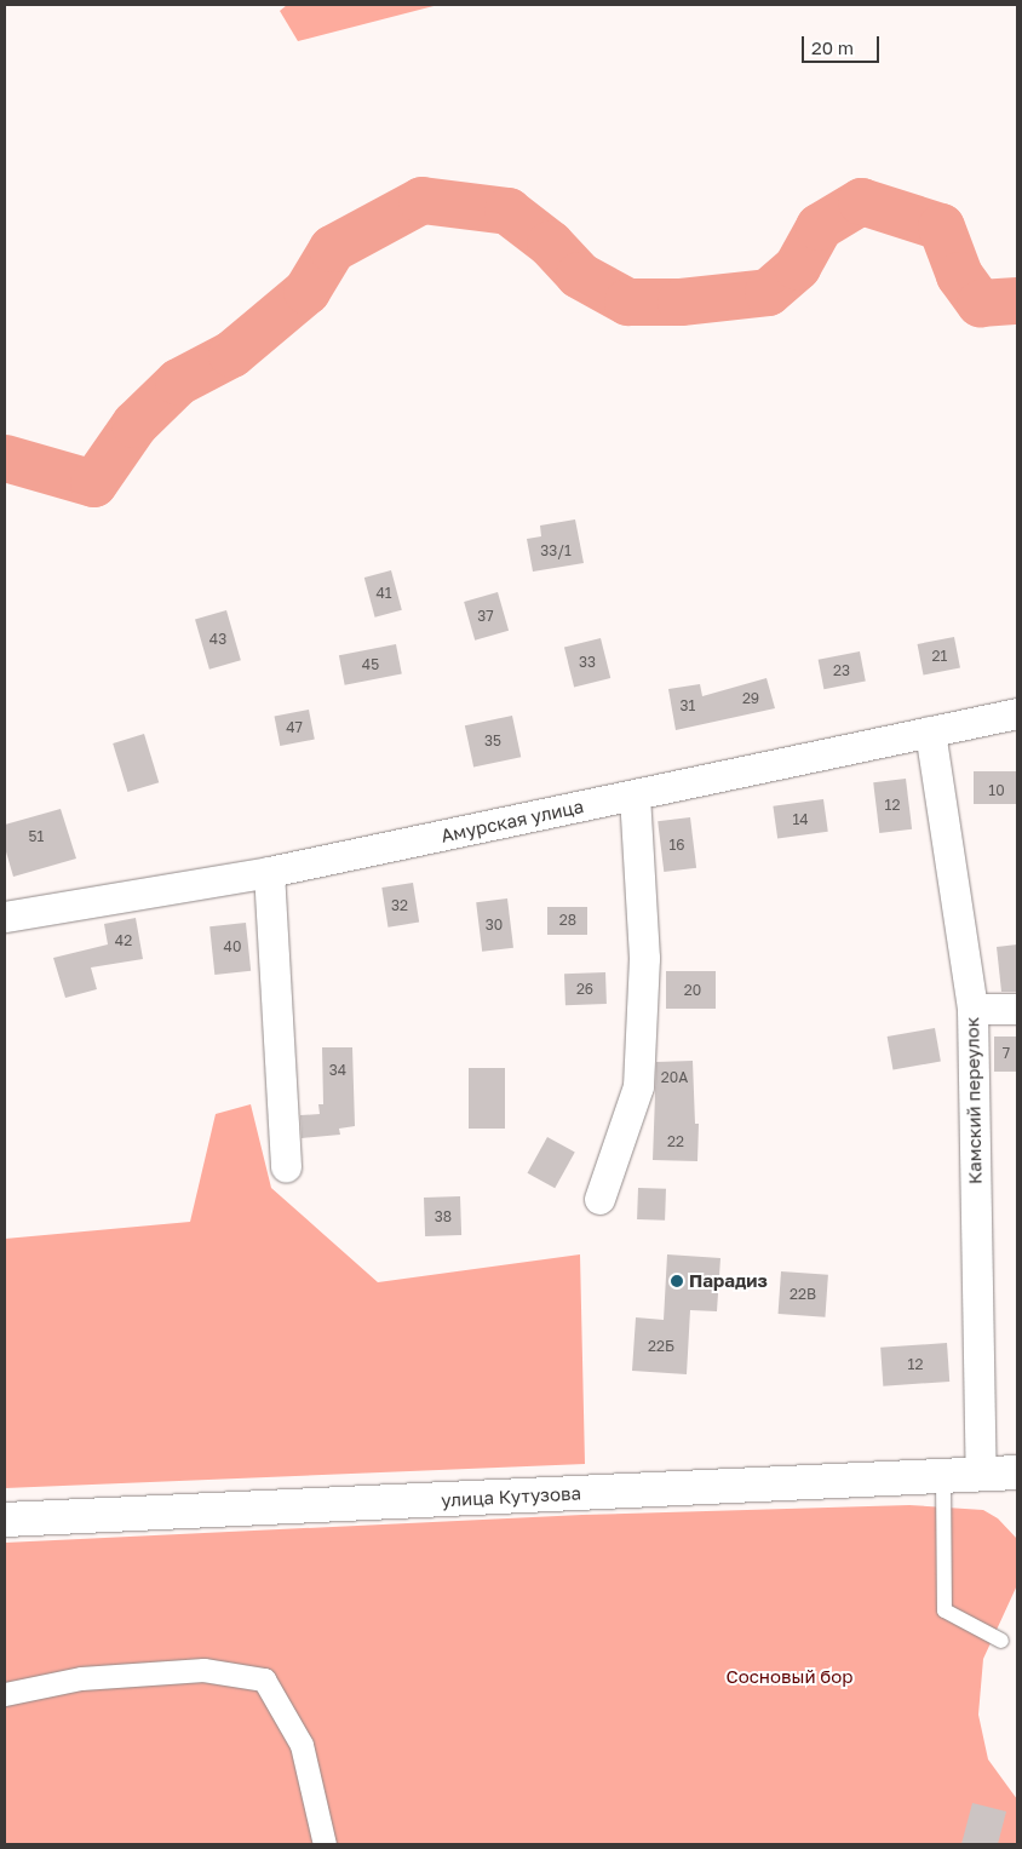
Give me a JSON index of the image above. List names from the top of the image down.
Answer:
{
  "streets": {
    "street": ["Амурская улица", "Камский переулок", "улица Кутузова"]
  },
  "crossings": [
    ["Амурская улица", "Камский переулок"],
    ["Камский переулок", "улица Кутузова"]
  ],
  "parks": ["Сосновый бор"],
  "places": ["Парадиз"],
  "house_numbers": [
    "33/1",
    "41",
    "37",
    "43",
    "21",
    "33",
    "45",
    "23",
    "29",
    "31",
    "47",
    "35",
    "10",
    "12",
    "14",
    "51",
    "16",
    "32",
    "28",
    "30",
    "42",
    "40",
    "26",
    "20",
    "7",
    "34",
    "20А",
    "22",
    "38",
    "22В",
    "22Б",
    "12"
  ],
  "scale_bar": "20 m"
}
